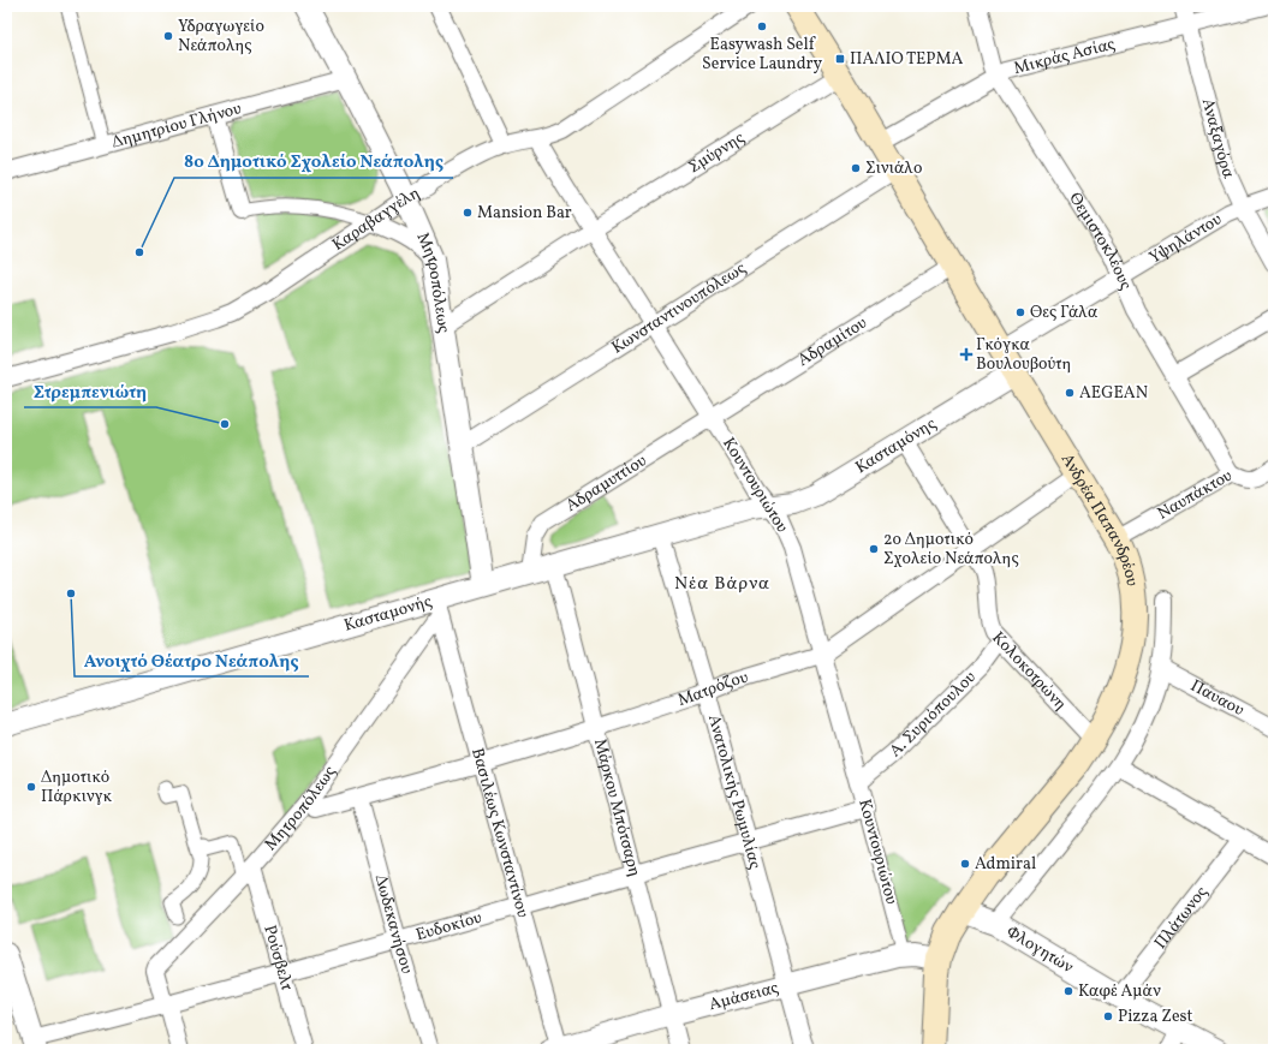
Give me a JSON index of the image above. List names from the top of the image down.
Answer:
{
  "streets": {
    "main road": ["Ανδρέα Παπανδρέου"],
    "street": [
      "Μικράς Ασίας",
      "Δημητρίου Γλήνου",
      "Αναξαγόρα",
      "Σμύρνης",
      "Καραβαγγέλη",
      "Υψηλάντου",
      "Θεμιστοκλέους",
      "Μητροπόλεως",
      "Κωνσταντινουπόλεως",
      "Αδραμίτου",
      "Κασταμόνης",
      "Αδραμυττίου",
      "Κουντουριώτου",
      "Ναυπάκτου",
      "Κασταμονής",
      "Κολοκοτρώνη",
      "Ματρόζου",
      "Παυαου",
      "Α. Συριόπουλου",
      "Ανατολικής Ρωμυλίας",
      "Μάρκου Μπότσαρη",
      "Βασιλέως Κωνσταντίνου",
      "Πλάτωνος",
      "Δωδεκανήσου",
      "Ευδοκίου",
      "Φλογητών",
      "Ρούσβελτ",
      "Αμάσειας"
    ]
  },
  "crossings": [
    ["Μικράς Ασίας", "Αναξαγόρα"],
    ["Μικράς Ασίας", "Θεμιστοκλέους"],
    ["Μικράς Ασίας", "Ανδρέα Παπανδρέου"],
    ["Δημητρίου Γλήνου", "Μητροπόλεως"],
    ["Αναξαγόρα", "Υψηλάντου"],
    ["Σμύρνης", "Μητροπόλεως"],
    ["Σμύρνης", "Κουντουριώτου"],
    ["Σμύρνης", "Ανδρέα Παπανδρέου"],
    ["Καραβαγγέλη", "Μητροπόλεως"],
    ["Καραβαγγέλη", "Κουντουριώτου"],
    ["Υψηλάντου", "Θεμιστοκλέους"],
    ["Υψηλάντου", "Ανδρέα Παπανδρέου"],
    ["Θεμιστοκλέους", "Ναυπάκτου"],
    ["Μητροπόλεως", "Κωνσταντινουπόλεως"],
    ["Μητροπόλεως", "Κασταμονής"],
    ["Μητροπόλεως", "Ματρόζου"],
    ["Μητροπόλεως", "Βασιλέως Κωνσταντίνου"],
    ["Μητροπόλεως", "Ευδοκίου"],
    ["Μητροπόλεως", "Ρούσβελτ"],
    ["Κωνσταντινουπόλεως", "Κουντουριώτου"],
    ["Κωνσταντινουπόλεως", "Ανδρέα Παπανδρέου"],
    ["Αδραμίτου", "Αδραμυττίου"],
    ["Αδραμίτου", "Κουντουριώτου"],
    ["Αδραμίτου", "Ανδρέα Παπανδρέου"],
    ["Κασταμόνης", "Κουντουριώτου"],
    ["Κασταμόνης", "Ανδρέα Παπανδρέου"],
    ["Κασταμόνης", "Κασταμονής"],
    ["Κασταμόνης", "Κολοκοτρώνη"],
    ["Αδραμυττίου", "Κουντουριώτου"],
    ["Αδραμυττίου", "Κασταμονής"],
    ["Κουντουριώτου", "Κασταμονής"],
    ["Κουντουριώτου", "Ματρόζου"],
    ["Κουντουριώτου", "Α. Συριόπουλου"],
    ["Κουντουριώτου", "Ευδοκίου"],
    ["Κουντουριώτου", "Αμάσειας"],
    ["Ναυπάκτου", "Ανδρέα Παπανδρέου"],
    ["Ανδρέα Παπανδρέου", "Κολοκοτρώνη"],
    ["Ανδρέα Παπανδρέου", "Ματρόζου"],
    ["Ανδρέα Παπανδρέου", "Φλογητών"],
    ["Ανδρέα Παπανδρέου", "Αμάσειας"],
    ["Κασταμονής", "Ανατολικής Ρωμυλίας"],
    ["Κασταμονής", "Μάρκου Μπότσαρη"],
    ["Κασταμονής", "Βασιλέως Κωνσταντίνου"],
    ["Κολοκοτρώνη", "Ματρόζου"],
    ["Κολοκοτρώνη", "Α. Συριόπουλου"],
    ["Ματρόζου", "Ανατολικής Ρωμυλίας"],
    ["Ματρόζου", "Μάρκου Μπότσαρη"],
    ["Ματρόζου", "Βασιλέως Κωνσταντίνου"],
    ["Ματρόζου", "Δωδεκανήσου"],
    ["Ανατολικής Ρωμυλίας", "Ευδοκίου"],
    ["Ανατολικής Ρωμυλίας", "Αμάσειας"],
    ["Μάρκου Μπότσαρη", "Ευδοκίου"],
    ["Μάρκου Μπότσαρη", "Αμάσειας"],
    ["Βασιλέως Κωνσταντίνου", "Ευδοκίου"],
    ["Βασιλέως Κωνσταντίνου", "Αμάσειας"],
    ["Πλάτωνος", "Φλογητών"],
    ["Δωδεκανήσου", "Ευδοκίου"],
    ["Ευδοκίου", "Ρούσβελτ"]
  ],
  "districts": ["Νέα Βάρνα"],
  "places": {
    "other": [
      "Easywash Self Service Laundry",
      "Υδραγωγείο Νεάπολης",
      "Σινιάλο",
      "Mansion Bar",
      "8ο Δημοτικό Σχολείο Νεάπολης",
      "Θες Γάλα",
      "AEGEAN",
      "Στρεμπενιώτη",
      "2ο Δημοτικό Σχολείο Νεάπολης",
      "Ανοιχτό Θέατρο Νεάπολης",
      "Δημοτικό Πάρκινγκ",
      "Admiral",
      "Καφέ Αμάν",
      "Pizza Zest"
    ],
    "transit": ["ΠΑΛΙΟ ΤΕΡΜΑ"],
    "health": ["Γκόγκα Βουλουβούτη"]
  }
}
